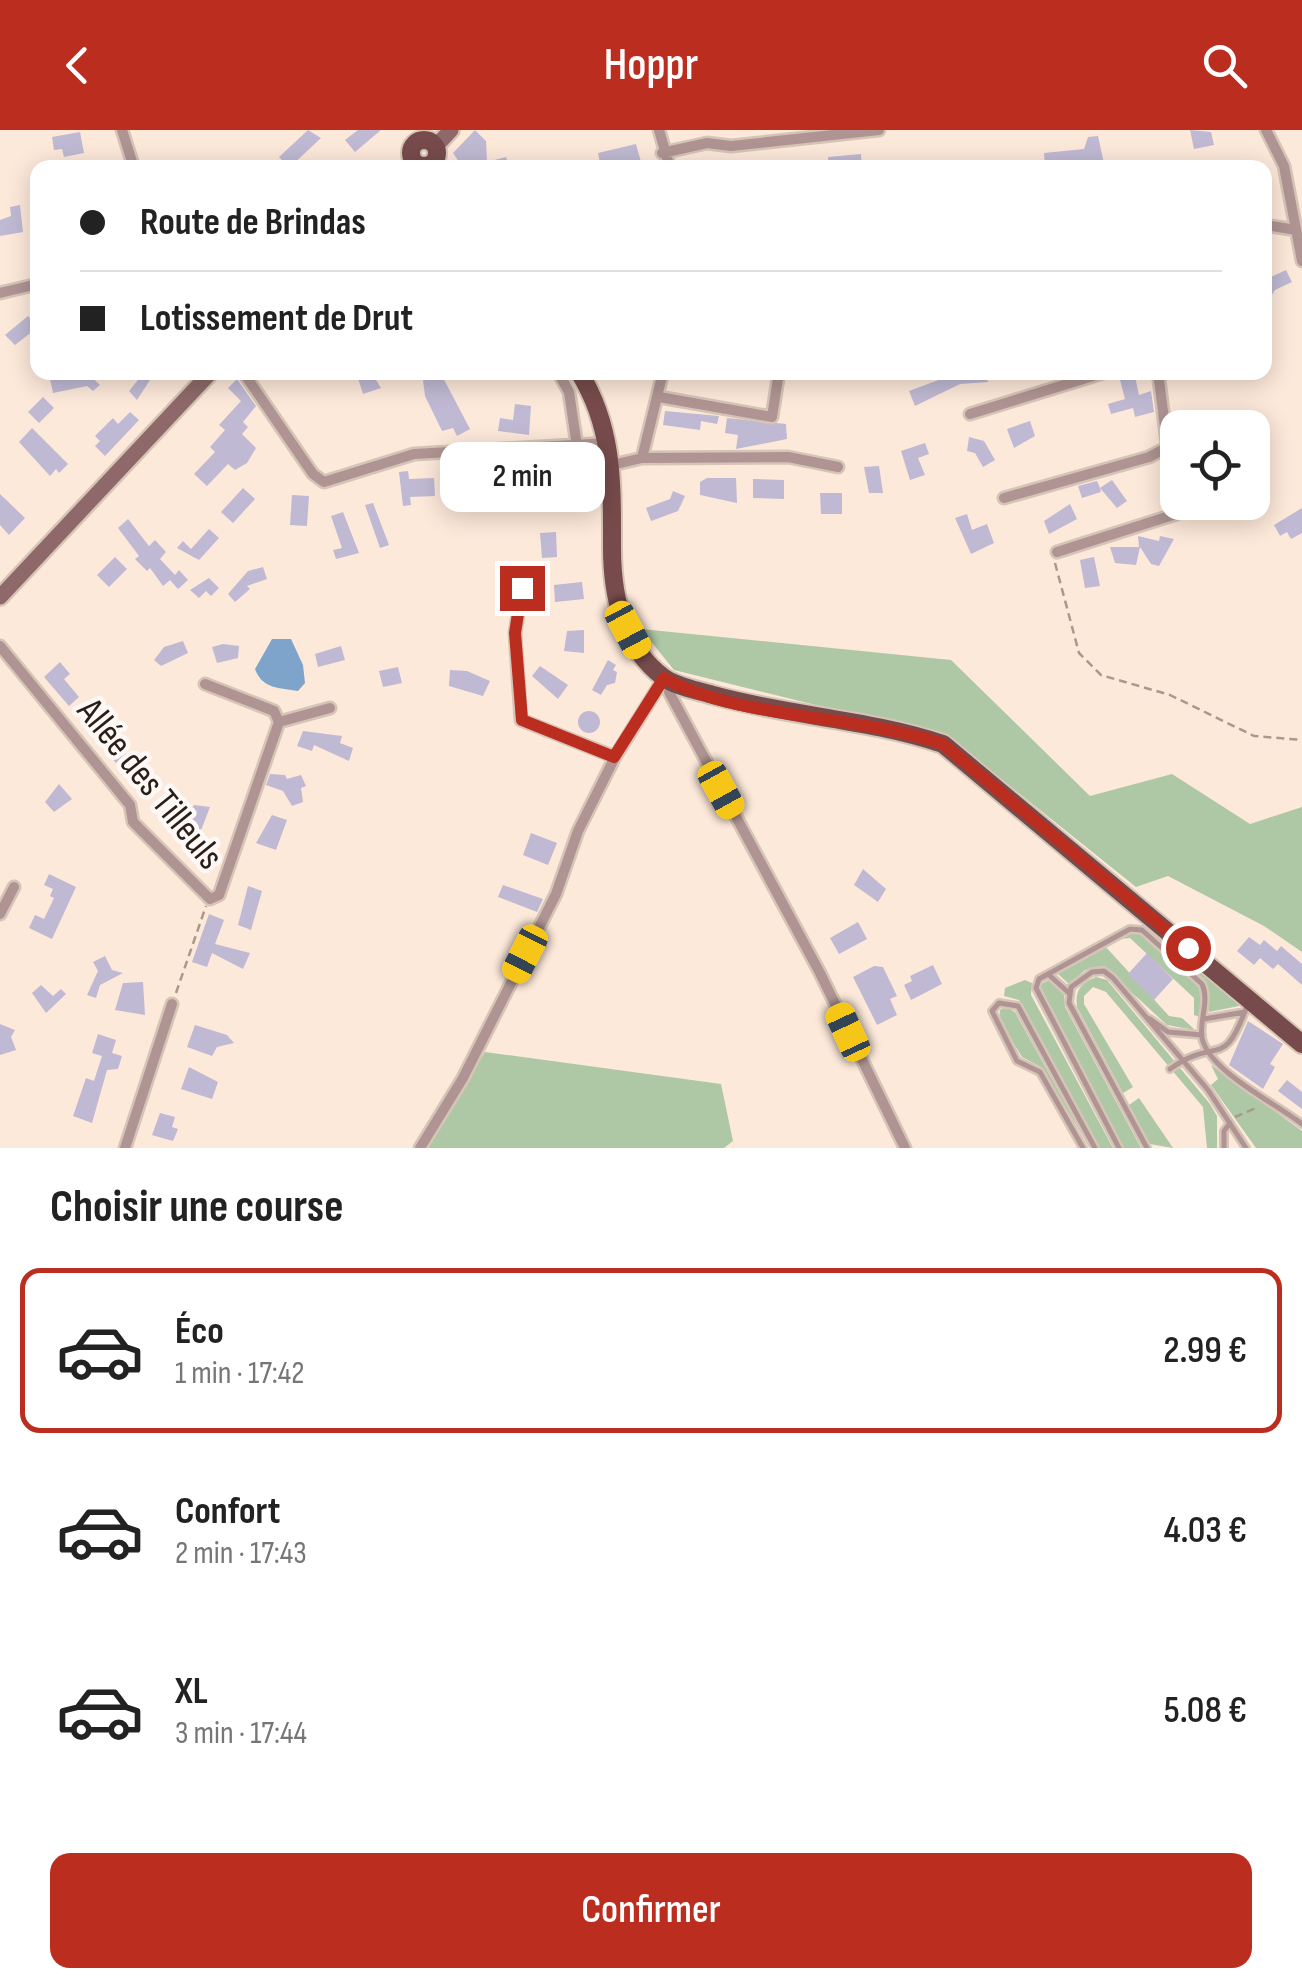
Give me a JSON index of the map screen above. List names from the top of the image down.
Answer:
{
  "streets": {
    "street": ["Allée des Tilleuls"]
  },
  "page": {
    "header": "Hoppr",
    "banner": ["Route de Brindas", "Lotissement de Drut"],
    "bubble": "2 min",
    "heading": "Choisir une course",
    "list": [
      {
        "name": "Éco",
        "note": "1 min · 17:42",
        "value": "2.99 €"
      },
      {
        "name": "Confort",
        "note": "2 min · 17:43",
        "value": "4.03 €"
      },
      {
        "name": "XL",
        "note": "3 min · 17:44",
        "value": "5.08 €"
      }
    ],
    "buttons": "Confirmer"
  }
}
